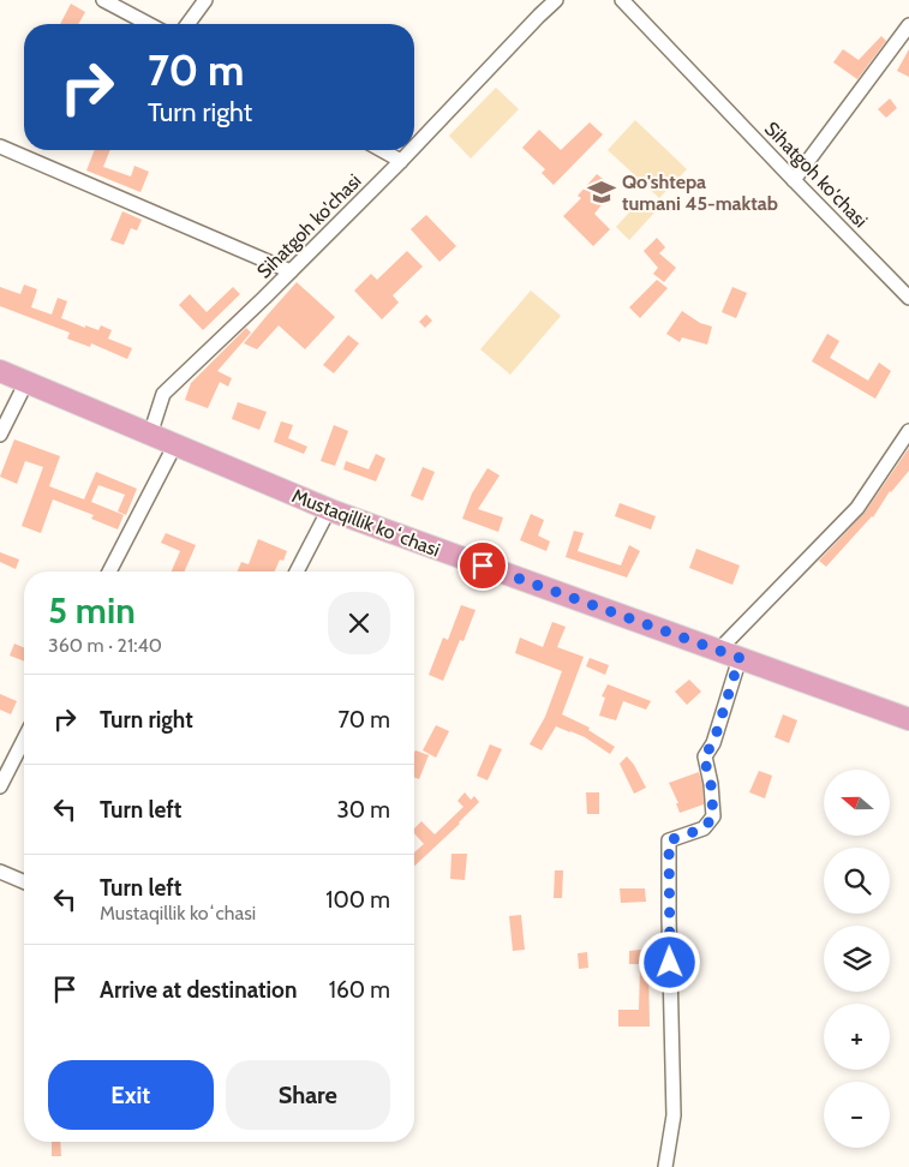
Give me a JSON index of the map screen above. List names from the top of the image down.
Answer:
{
  "streets": {
    "main road": ["Mustaqillik koʻchasi"],
    "street": ["Sihatgoh ko'chasi"]
  },
  "crossings": [
    ["Sihatgoh ko'chasi", "Mustaqillik koʻchasi"]
  ],
  "places": {
    "school or university": ["Qo'shtepa tumani 45-maktab"]
  },
  "north": "left",
  "page": {
    "turn": ["70 m", "Turn right"],
    "heading": ["5 min", "360 m · 21:40"],
    "list": [
      {
        "name": "Turn right",
        "value": "70 m"
      },
      {
        "name": "Turn left",
        "value": "30 m"
      },
      {
        "name": "Turn left",
        "note": "Mustaqillik koʻchasi",
        "value": "100 m"
      },
      {
        "name": "Arrive at destination",
        "value": "160 m"
      }
    ],
    "map_buttons": ["+", "−"],
    "buttons": ["Exit", "Share"]
  }
}
